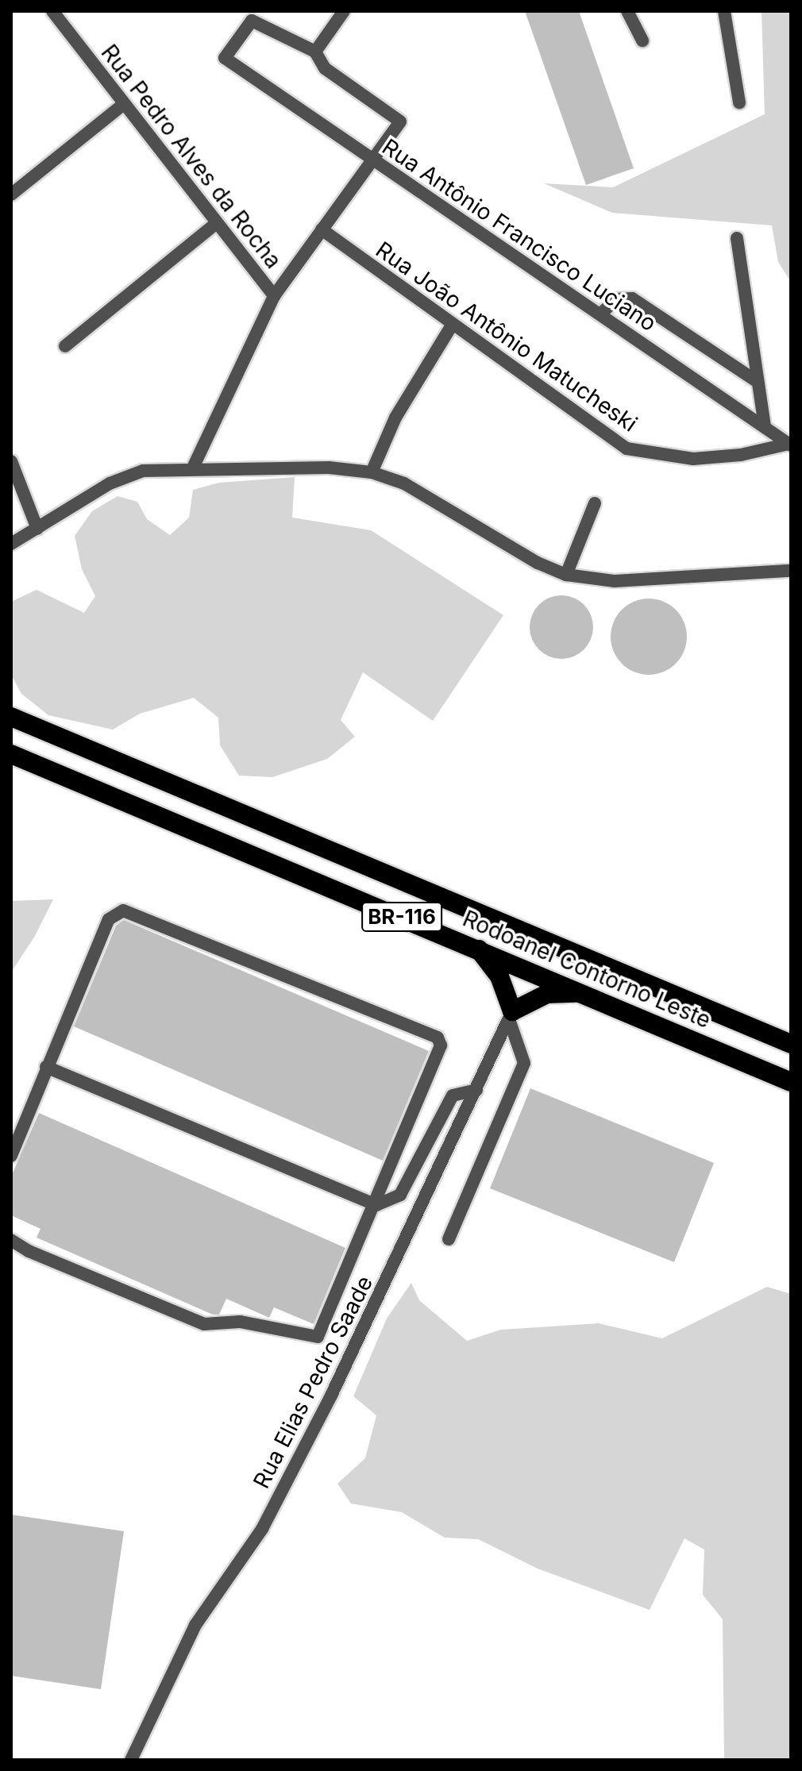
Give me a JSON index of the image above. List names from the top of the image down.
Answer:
{
  "streets": {
    "highway": ["BR-116", "Rodoanel Contorno Leste"],
    "street": [
      "Rua Pedro Alves da Rocha",
      "Rua Antônio Francisco Luciano",
      "Rua João Antônio Matucheski",
      "Rua Elias Pedro Saade"
    ]
  },
  "crossings": [
    ["Rua Antônio Francisco Luciano", "Rua João Antônio Matucheski"]
  ]
}
